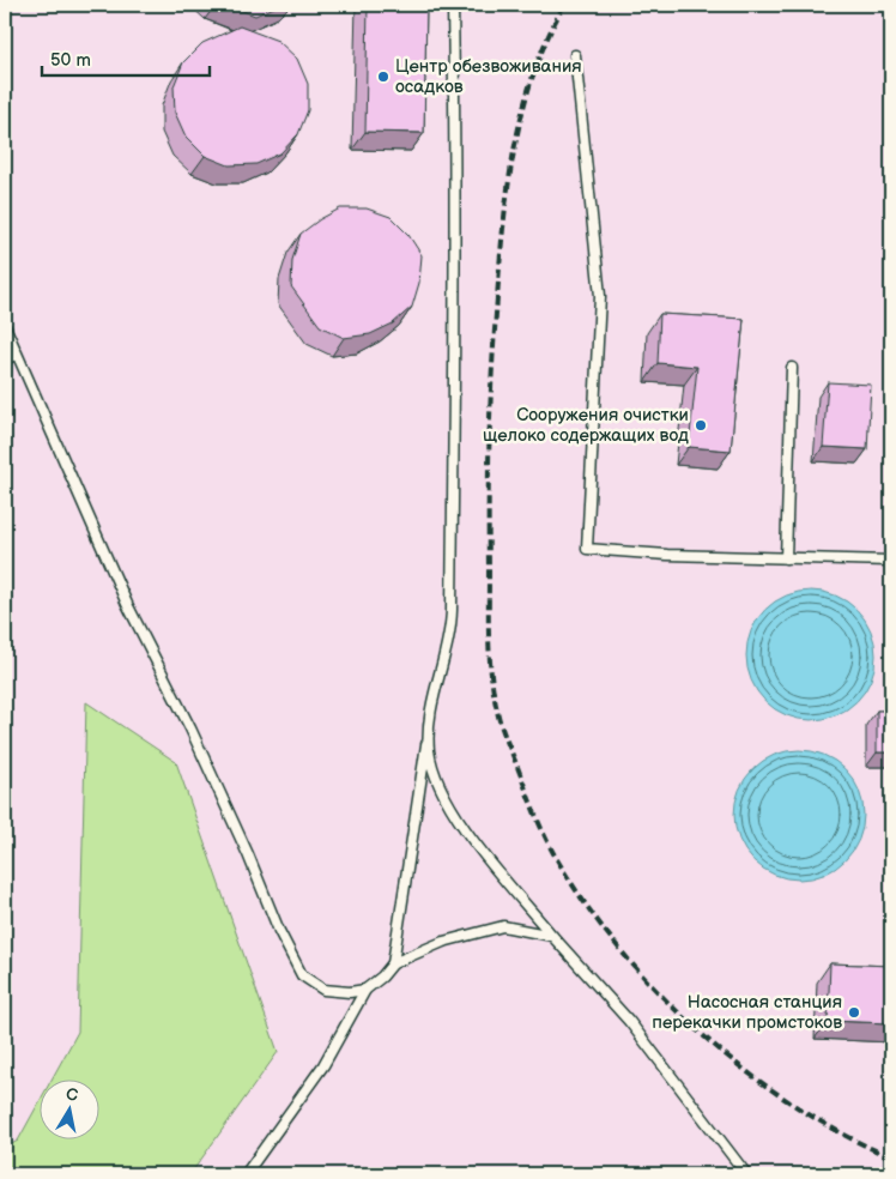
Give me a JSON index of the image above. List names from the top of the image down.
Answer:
{
  "places": ["Центр обезвоживания осадков", "Сооружения очистки щелоко содержащих вод", "Насосная станция перекачки промстоков"],
  "scale_bar": "50 m",
  "north": "top"
}
